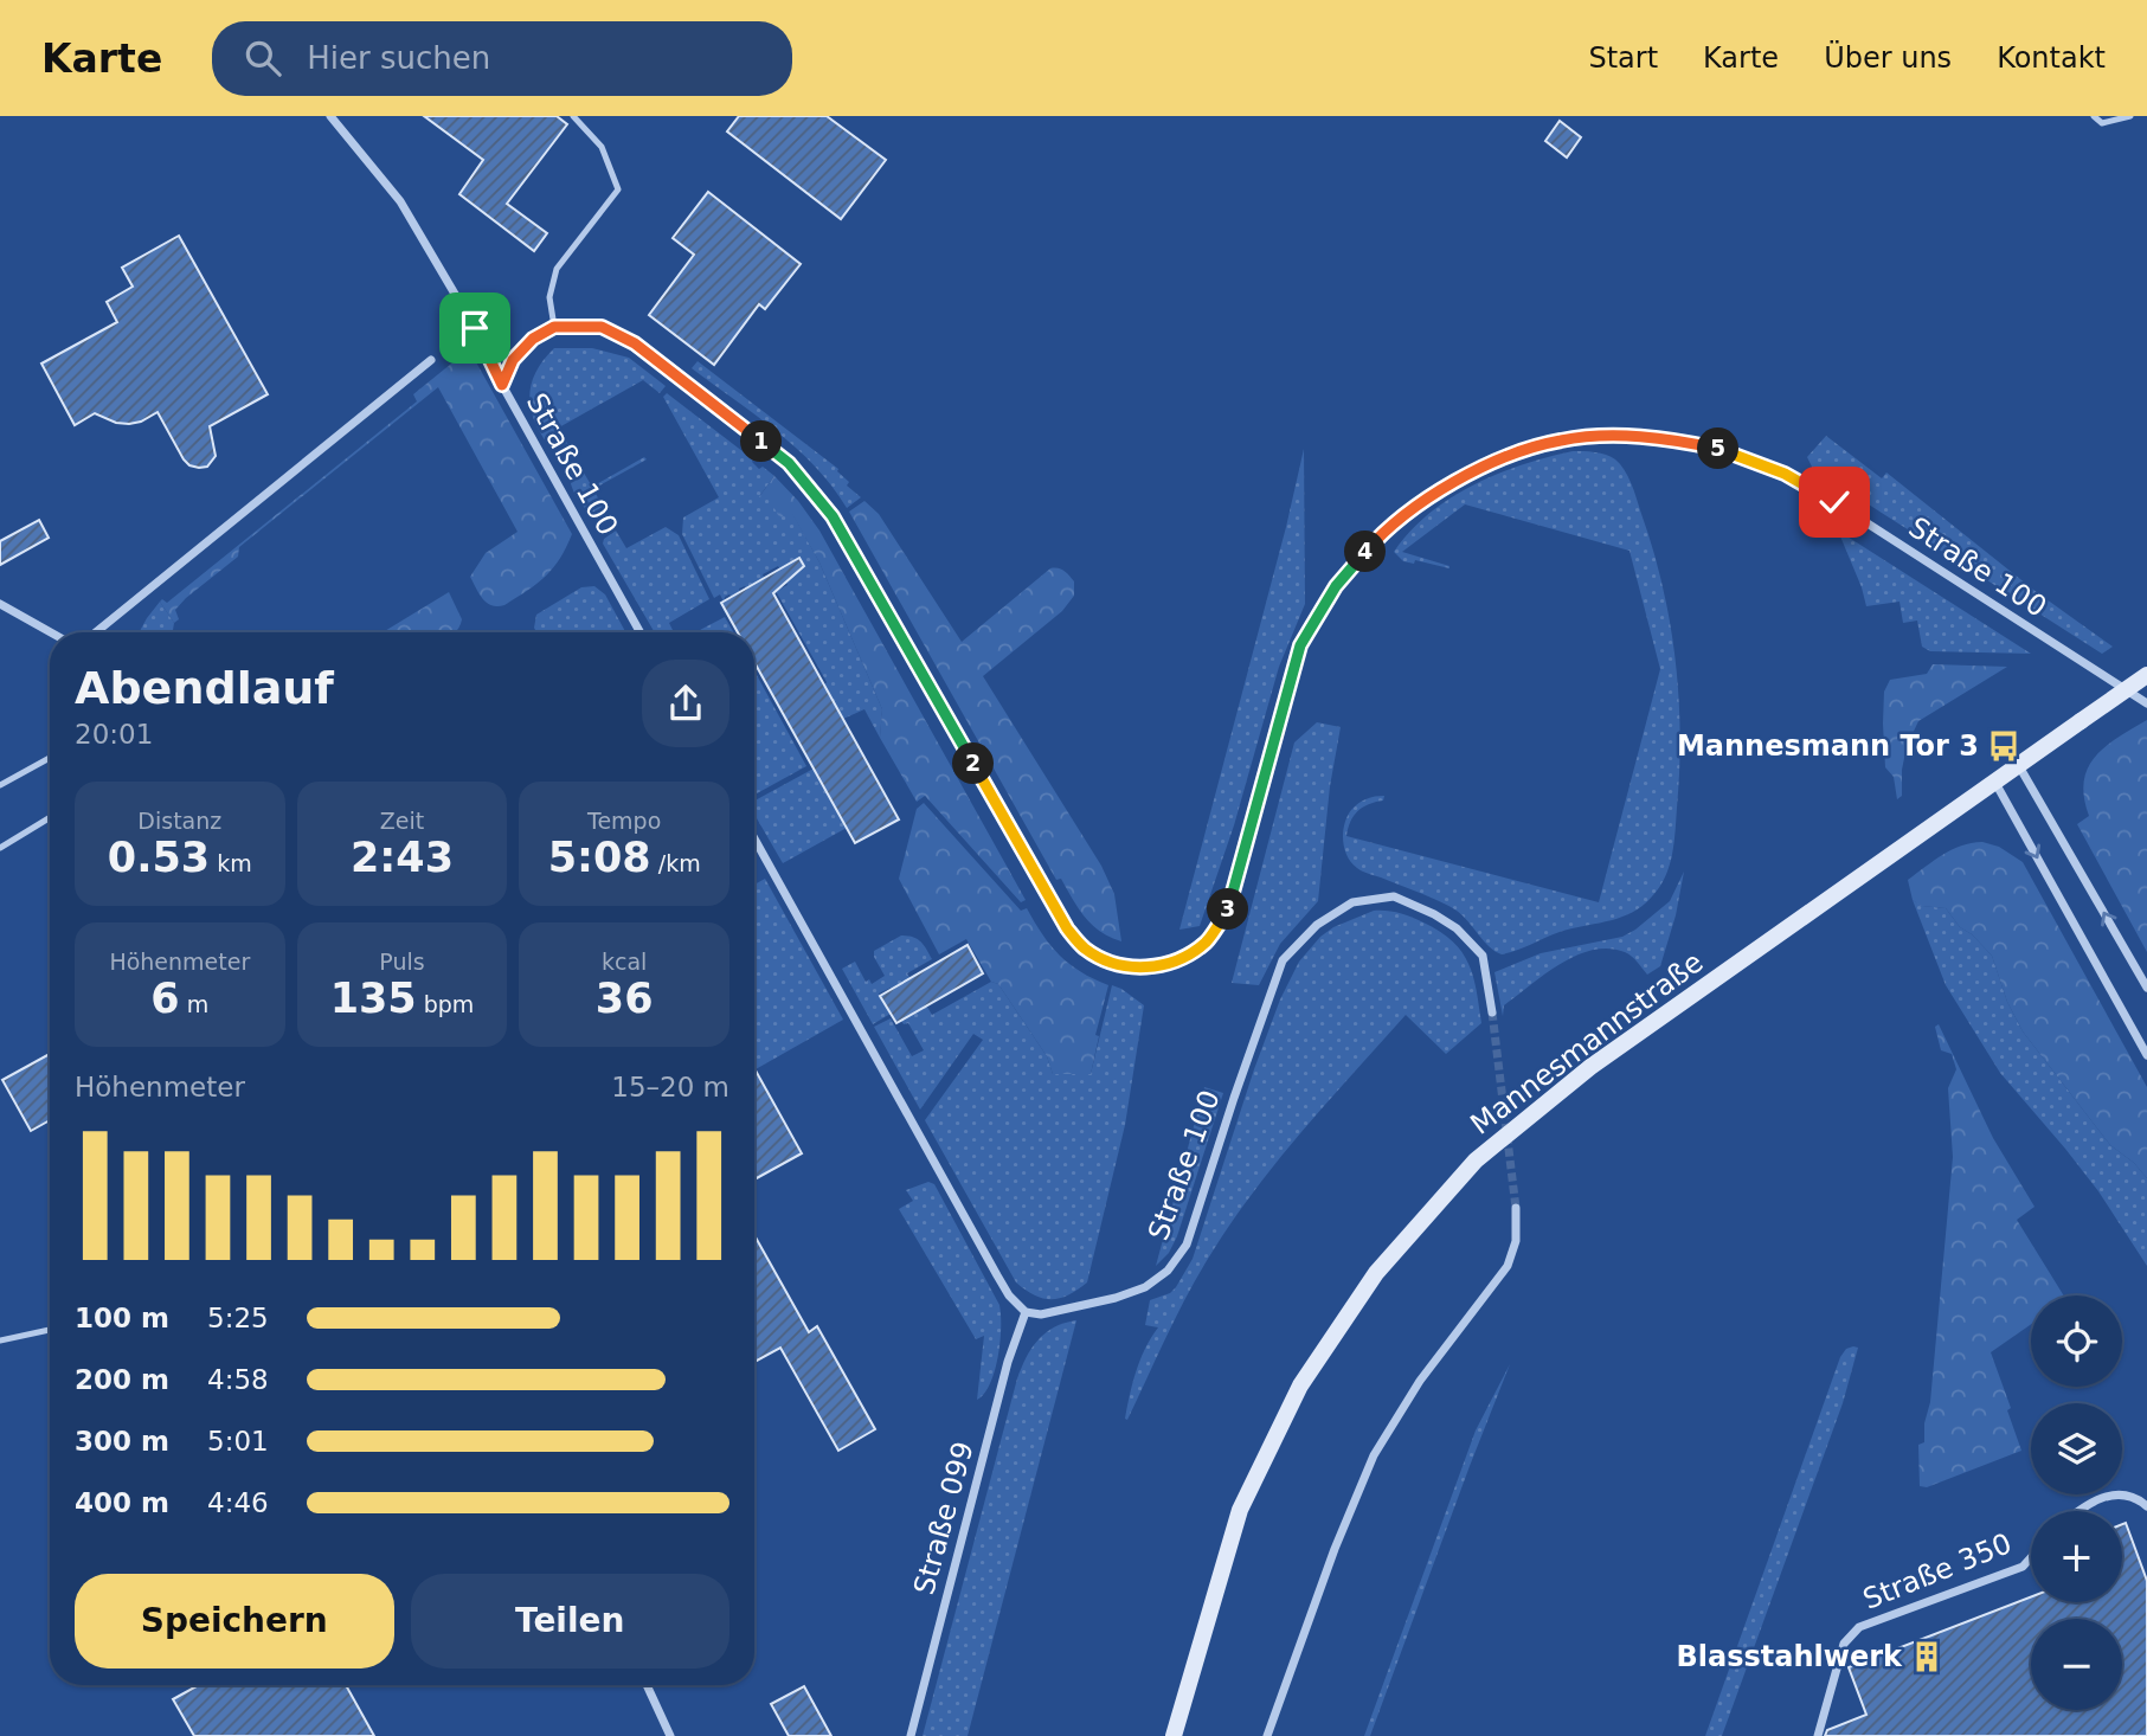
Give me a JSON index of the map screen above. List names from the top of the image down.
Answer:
{
  "streets": {
    "main road": ["Mannesmannstraße"],
    "street": ["Straße 100", "Straße 099", "Straße 350"]
  },
  "crossings": [
    ["Straße 100", "Straße 099"]
  ],
  "places": {
    "bus stop": ["Mannesmann Tor 3"],
    "building": ["Blasstahlwerk"]
  },
  "page": {
    "header": "Karte",
    "search": "Hier suchen",
    "nav": [
      "Start",
      "Karte",
      "Über uns",
      "Kontakt"
    ],
    "pins": [
      "1",
      "5",
      "4",
      "2",
      "3"
    ],
    "heading": ["Abendlauf", "20:01"],
    "stats": [
      ["Distanz", "0.53 km"],
      ["Zeit", "2:43"],
      ["Tempo", "5:08 /km"],
      ["Höhenmeter", "6 m"],
      ["Puls", "135 bpm"],
      ["kcal", "36"]
    ],
    "chart": ["Höhenmeter", "15–20 m"],
    "list": [
      {
        "name": "100 m",
        "note": "5:25"
      },
      {
        "name": "200 m",
        "note": "4:58"
      },
      {
        "name": "300 m",
        "note": "5:01"
      },
      {
        "name": "400 m",
        "note": "4:46"
      }
    ],
    "map_buttons": ["+", "−"],
    "buttons": ["Speichern", "Teilen"]
  }
}
